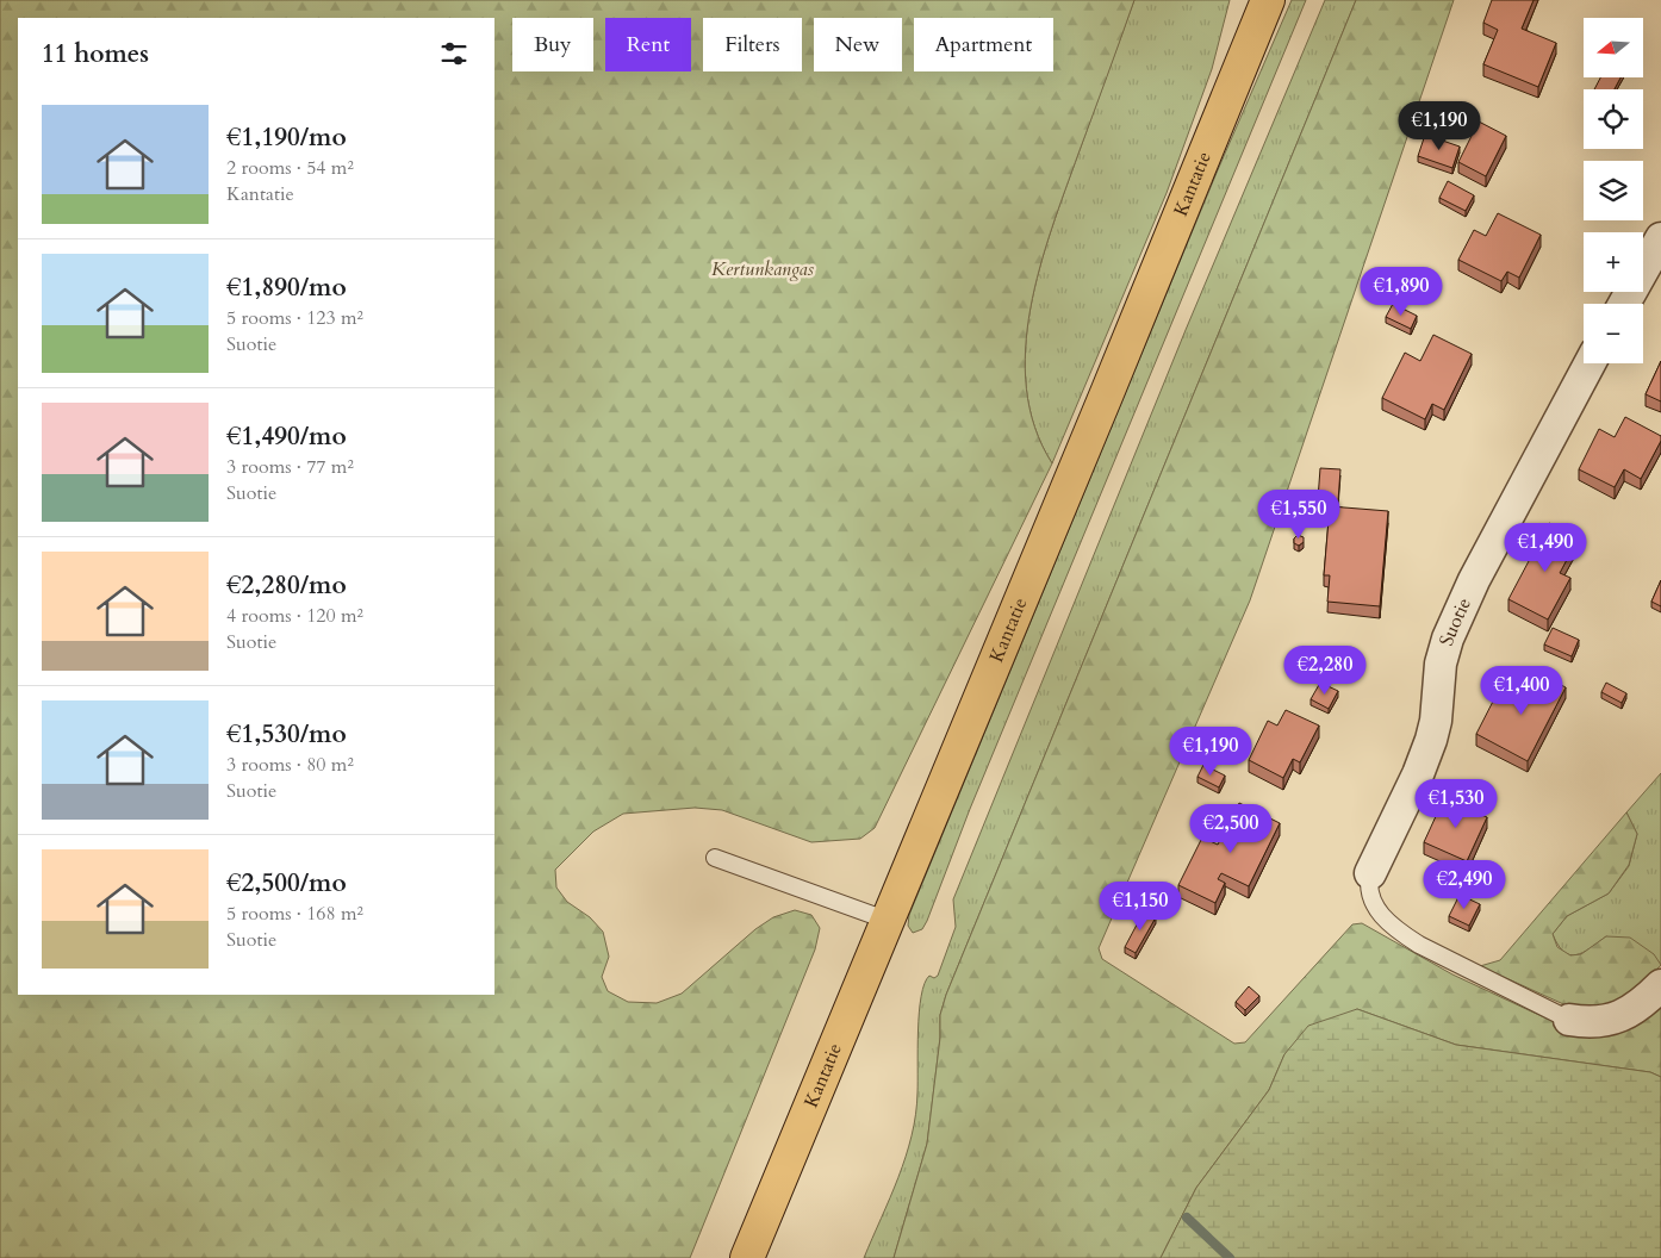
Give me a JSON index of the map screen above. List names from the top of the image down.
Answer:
{
  "streets": {
    "main road": ["Kantatie"],
    "street": ["Suotie"]
  },
  "parks": ["Kertunkangas"],
  "north": "left",
  "page": {
    "map_buttons": ["+", "−"],
    "chip": [
      "Buy",
      "Rent",
      "Filters",
      "New",
      "Apartment"
    ],
    "heading": "11 homes",
    "list": [
      {
        "name": "€1,190/mo",
        "note": "2 rooms · 54 m² · Kantatie"
      },
      {
        "name": "€1,890/mo",
        "note": "5 rooms · 123 m² · Suotie"
      },
      {
        "name": "€1,490/mo",
        "note": "3 rooms · 77 m² · Suotie"
      },
      {
        "name": "€2,280/mo",
        "note": "4 rooms · 120 m² · Suotie"
      },
      {
        "name": "€1,530/mo",
        "note": "3 rooms · 80 m² · Suotie"
      },
      {
        "name": "€2,500/mo",
        "note": "5 rooms · 168 m² · Suotie"
      }
    ],
    "price": [
      "€1,190",
      "€1,890",
      "€1,550",
      "€1,490",
      "€2,280",
      "€1,400",
      "€1,190",
      "€1,530",
      "€2,500",
      "€2,490",
      "€1,150"
    ]
  }
}
